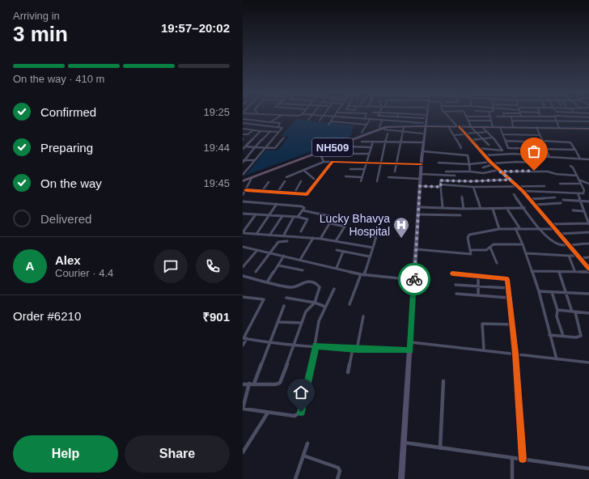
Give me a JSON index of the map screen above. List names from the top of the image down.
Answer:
{
  "streets": {
    "highway": ["NH509"]
  },
  "places": {
    "hospital": ["Lucky Bhavya Hospital"]
  },
  "page": {
    "heading": ["3 min", "Arriving in", "19:57–20:02"],
    "panel": [
      "Alex",
      "Courier · 4.4",
      "Order #6210",
      "₹901"
    ],
    "bar": "On the way · 410 m",
    "list": [
      ["Confirmed", "19:25"],
      ["Preparing", "19:44"],
      ["On the way", "19:45"],
      "Delivered"
    ],
    "round": "A",
    "buttons": ["Help", "Share"]
  }
}
